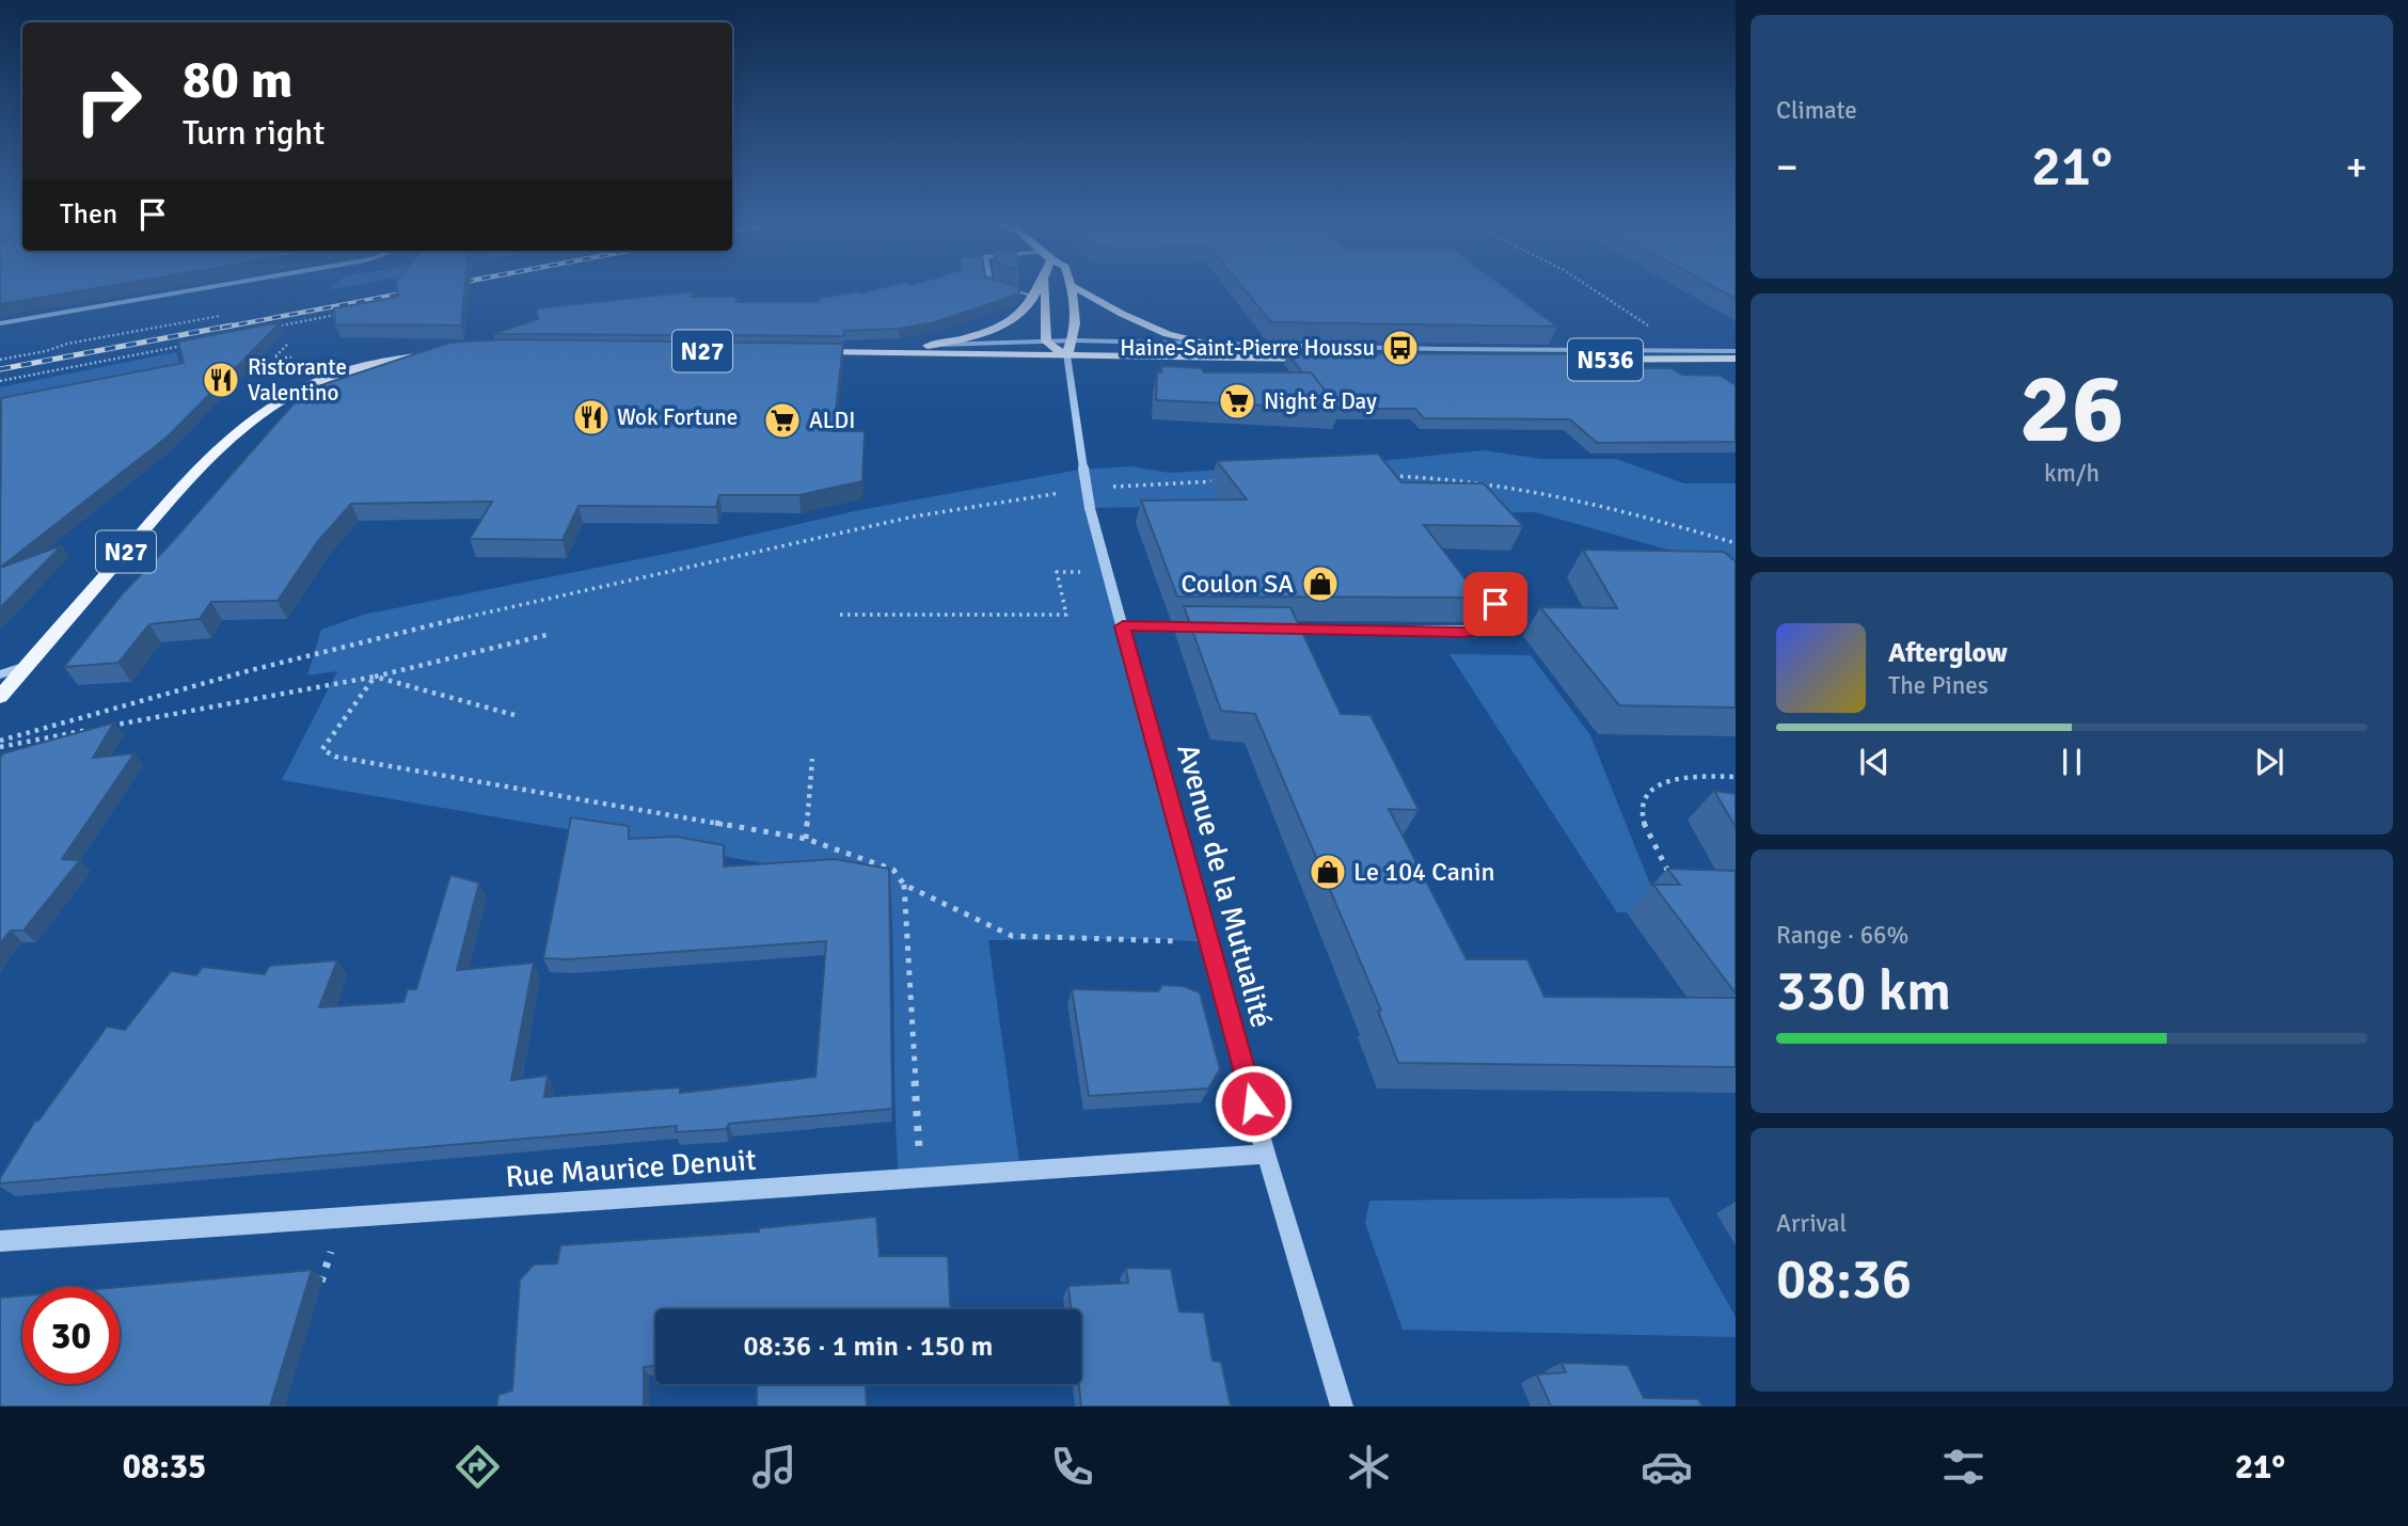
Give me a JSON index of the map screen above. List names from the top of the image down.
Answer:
{
  "streets": {
    "main road": ["N27", "N536"],
    "street": ["Avenue de la Mutualité", "Rue Maurice Denuit"]
  },
  "crossings": [
    ["Avenue de la Mutualité", "Rue Maurice Denuit"]
  ],
  "places": {
    "bus stop": ["Haine-Saint-Pierre Houssu"],
    "restaurant": ["Ristorante Valentino", "Wok Fortune"],
    "supermarket": ["Night & Day", "ALDI"],
    "shop": ["Coulon SA", "Le 104 Canin"]
  },
  "page": {
    "tile": [
      "Climate",
      ["26", "km/h"],
      ["Range · 66%", "330 km"],
      ["Arrival", "08:36"]
    ],
    "turn": ["80 m", "Turn right"],
    "heat": ["−", "21°", "+"],
    "then": "Then",
    "song": ["Afterglow", "The Pines"],
    "limit": "30",
    "trip": "08:36 · 1 min · 150 m",
    "tabs": ["08:35", "21°"]
  }
}
